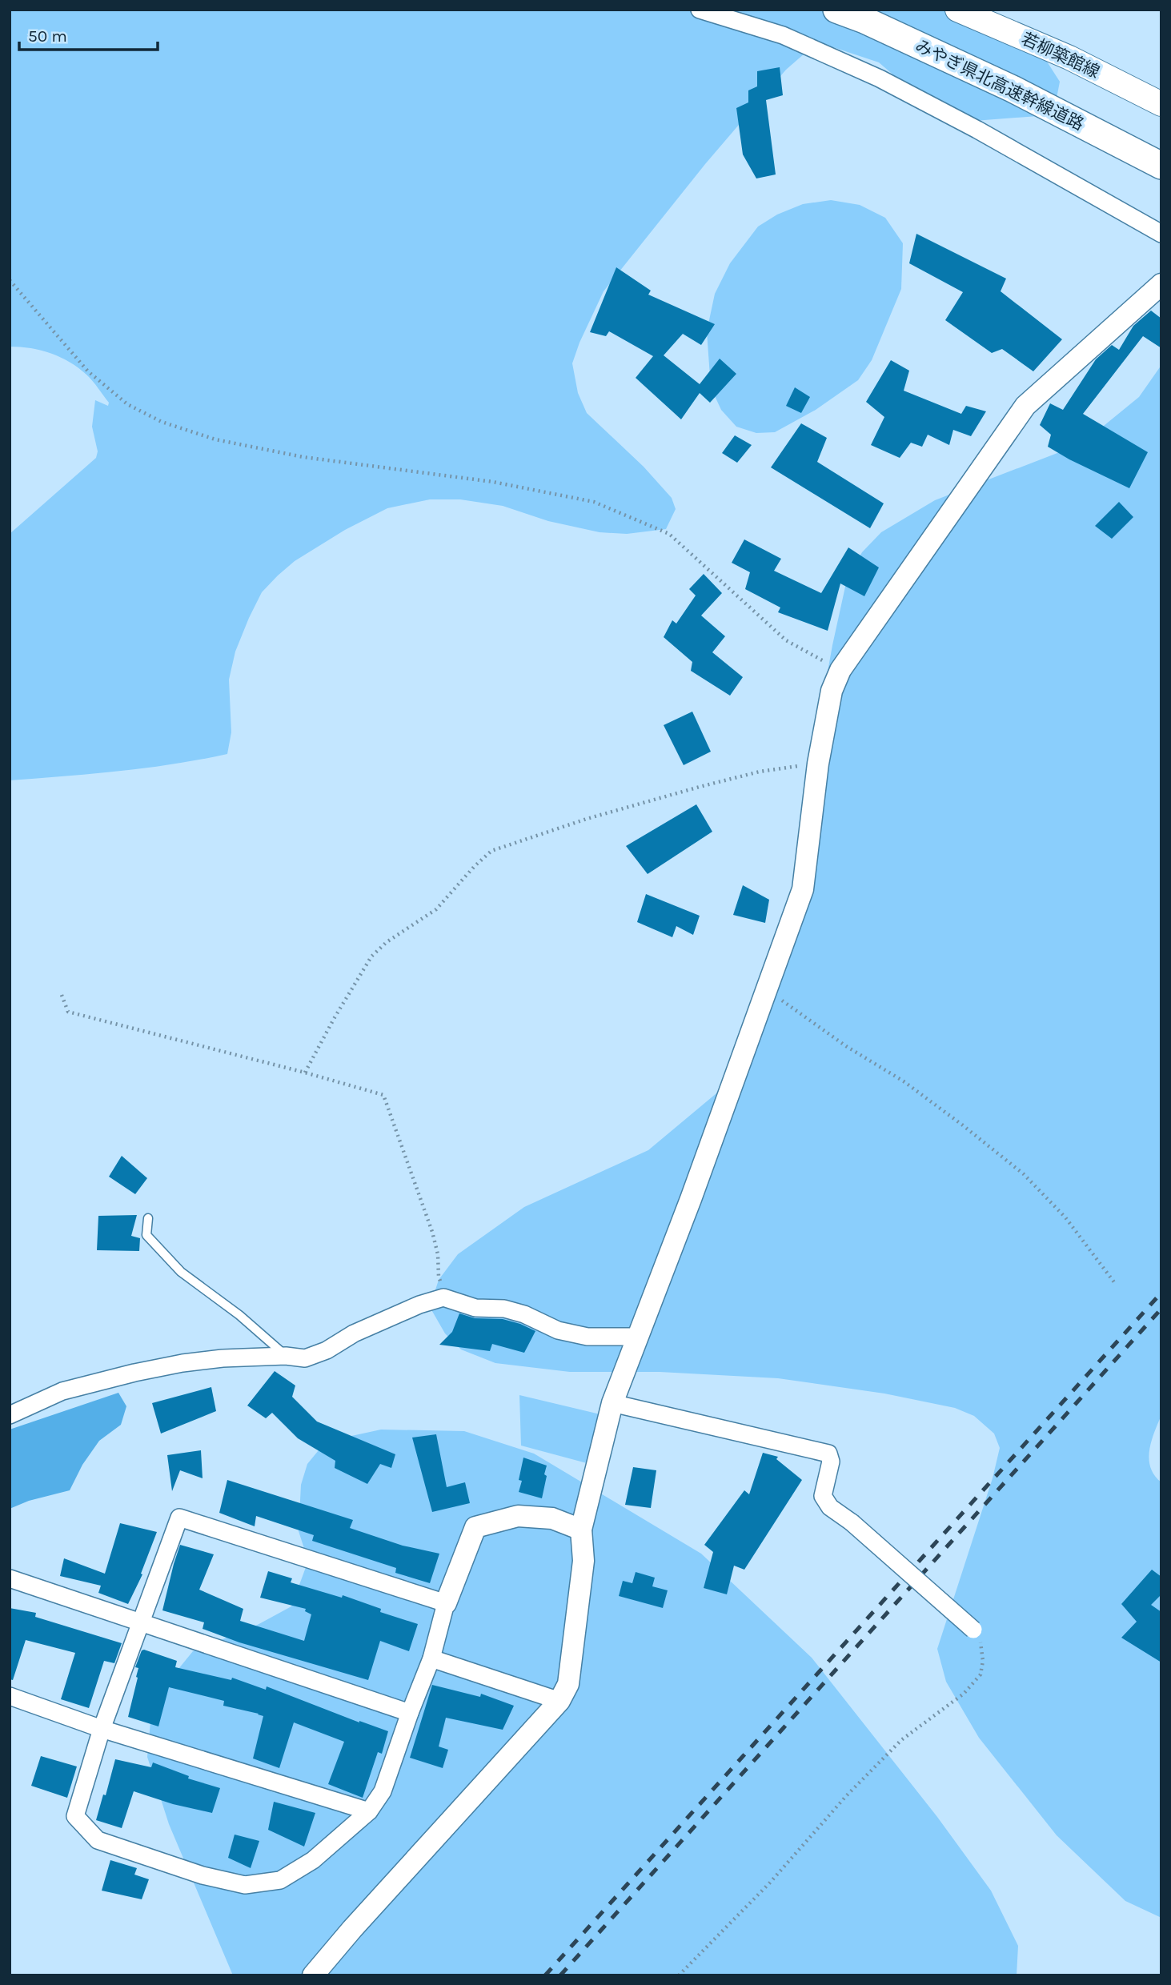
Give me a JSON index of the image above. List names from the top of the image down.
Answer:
{
  "streets": {
    "main road": ["若柳築館線", "みやぎ県北高速幹線道路"]
  },
  "scale_bar": "50 m"
}
